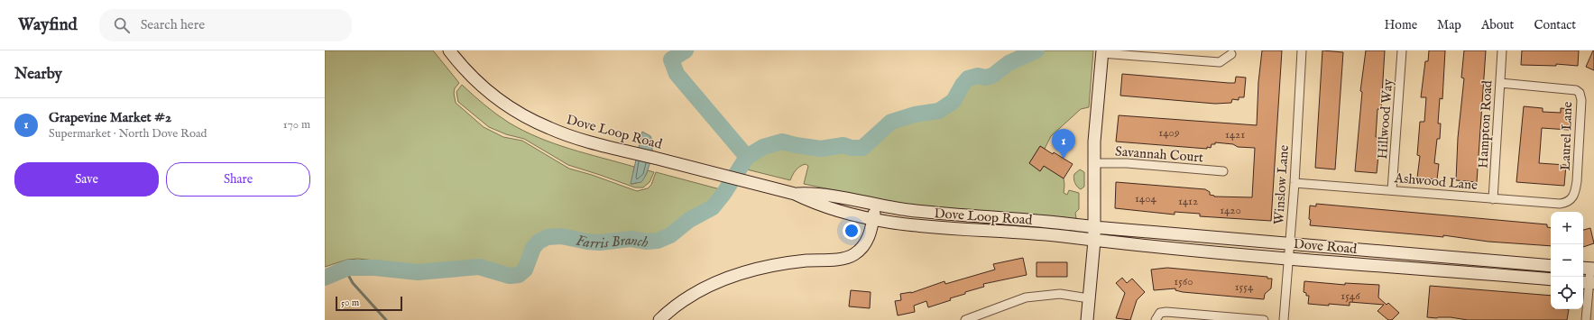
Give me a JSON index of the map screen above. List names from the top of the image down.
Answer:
{
  "streets": {
    "main road": ["Dove Loop Road", "Dove Road"],
    "street": [
      "Hillwood Way",
      "Hampton Road",
      "Laurel Lane",
      "Savannah Court",
      "Ashwood Lane",
      "Winslow Lane"
    ]
  },
  "crossings": [
    ["Hillwood Way", "Ashwood Lane"],
    ["Hampton Road", "Laurel Lane"],
    ["Hampton Road", "Ashwood Lane"],
    ["Dove Loop Road", "Dove Road"],
    ["Laurel Lane", "Ashwood Lane"],
    ["Ashwood Lane", "Winslow Lane"],
    ["Winslow Lane", "Dove Road"]
  ],
  "water": ["Farris Branch"],
  "house_numbers": [
    "1409",
    "1421",
    "1404",
    "1412",
    "1420",
    "1560",
    "1554",
    "1546"
  ],
  "scale_bar": "50 m",
  "page": {
    "header": "Wayfind",
    "search": "Search here",
    "nav": [
      "Home",
      "Map",
      "About",
      "Contact"
    ],
    "heading": "Nearby",
    "list": [
      {
        "mark": "1",
        "name": "Grapevine Market #2",
        "note": "Supermarket · North Dove Road",
        "value": "170 m"
      }
    ],
    "pins": "1",
    "buttons": ["Save", "Share"],
    "map_buttons": ["+", "−"],
    "scale": "50 m"
  }
}
